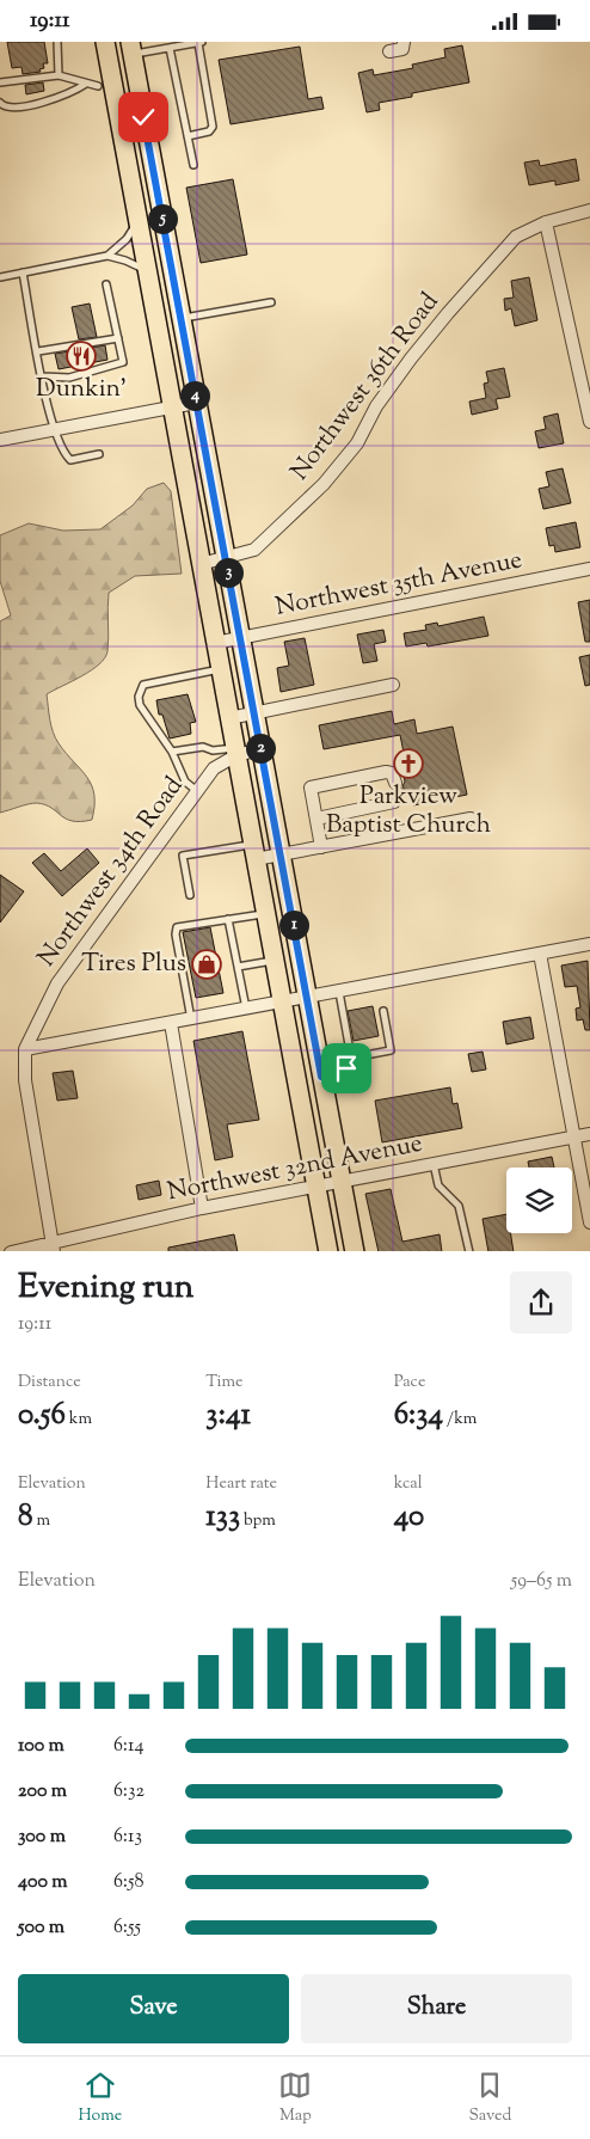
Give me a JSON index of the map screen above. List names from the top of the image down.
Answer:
{
  "streets": {
    "street": [
      "Northwest 36th Road",
      "Northwest 35th Avenue",
      "Northwest 34th Road",
      "Northwest 32nd Avenue"
    ]
  },
  "places": {
    "restaurant": ["Dunkin'"],
    "church": ["Parkview Baptist Church"],
    "shop": ["Tires Plus"]
  },
  "page": {
    "status": "19:11",
    "pins": [
      "5",
      "4",
      "3",
      "2",
      "1"
    ],
    "heading": ["Evening run", "19:11"],
    "stats": [
      ["Distance", "0.56 km"],
      ["Time", "3:41"],
      ["Pace", "6:34 /km"],
      ["Elevation", "8 m"],
      ["Heart rate", "133 bpm"],
      ["kcal", "40"]
    ],
    "chart": ["Elevation", "59–65 m"],
    "list": [
      {
        "name": "100 m",
        "note": "6:14"
      },
      {
        "name": "200 m",
        "note": "6:32"
      },
      {
        "name": "300 m",
        "note": "6:13"
      },
      {
        "name": "400 m",
        "note": "6:58"
      },
      {
        "name": "500 m",
        "note": "6:55"
      }
    ],
    "buttons": ["Save", "Share"],
    "tabs": ["Home", "Map", "Saved"]
  }
}
